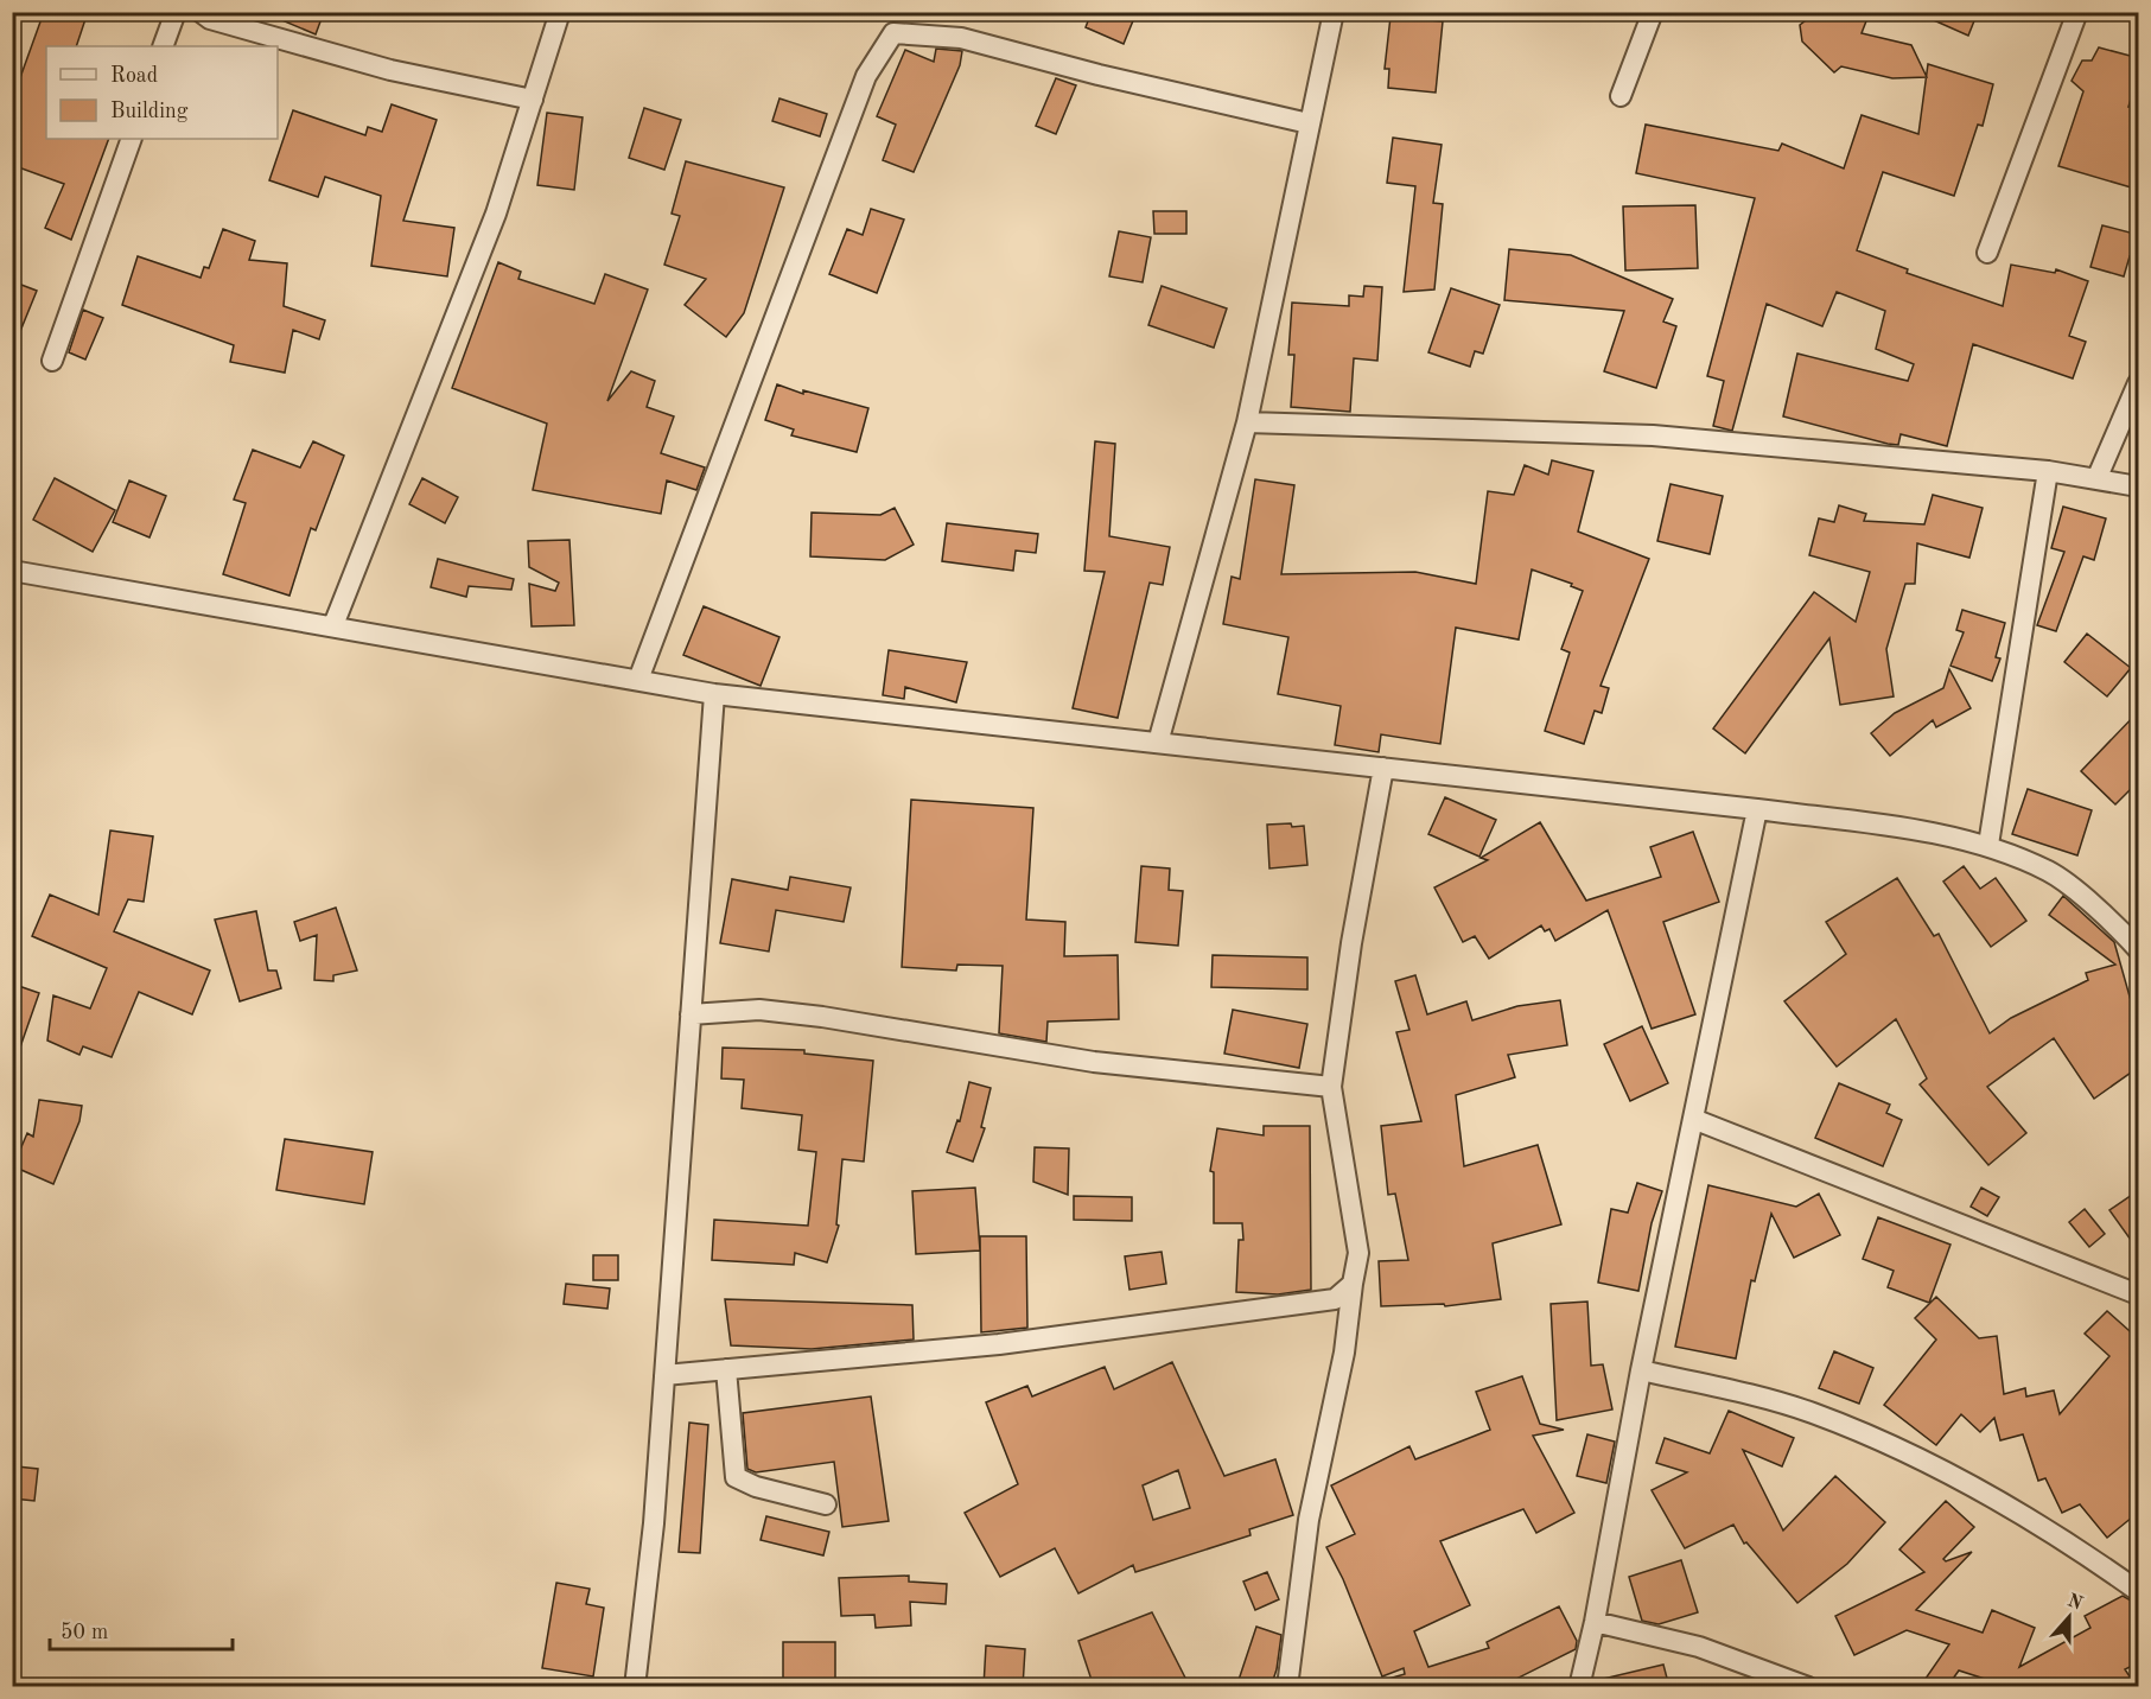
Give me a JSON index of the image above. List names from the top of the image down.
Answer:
{
  "legend": ["Road", "Building"],
  "scale_bar": "50 m",
  "north": "top"
}
